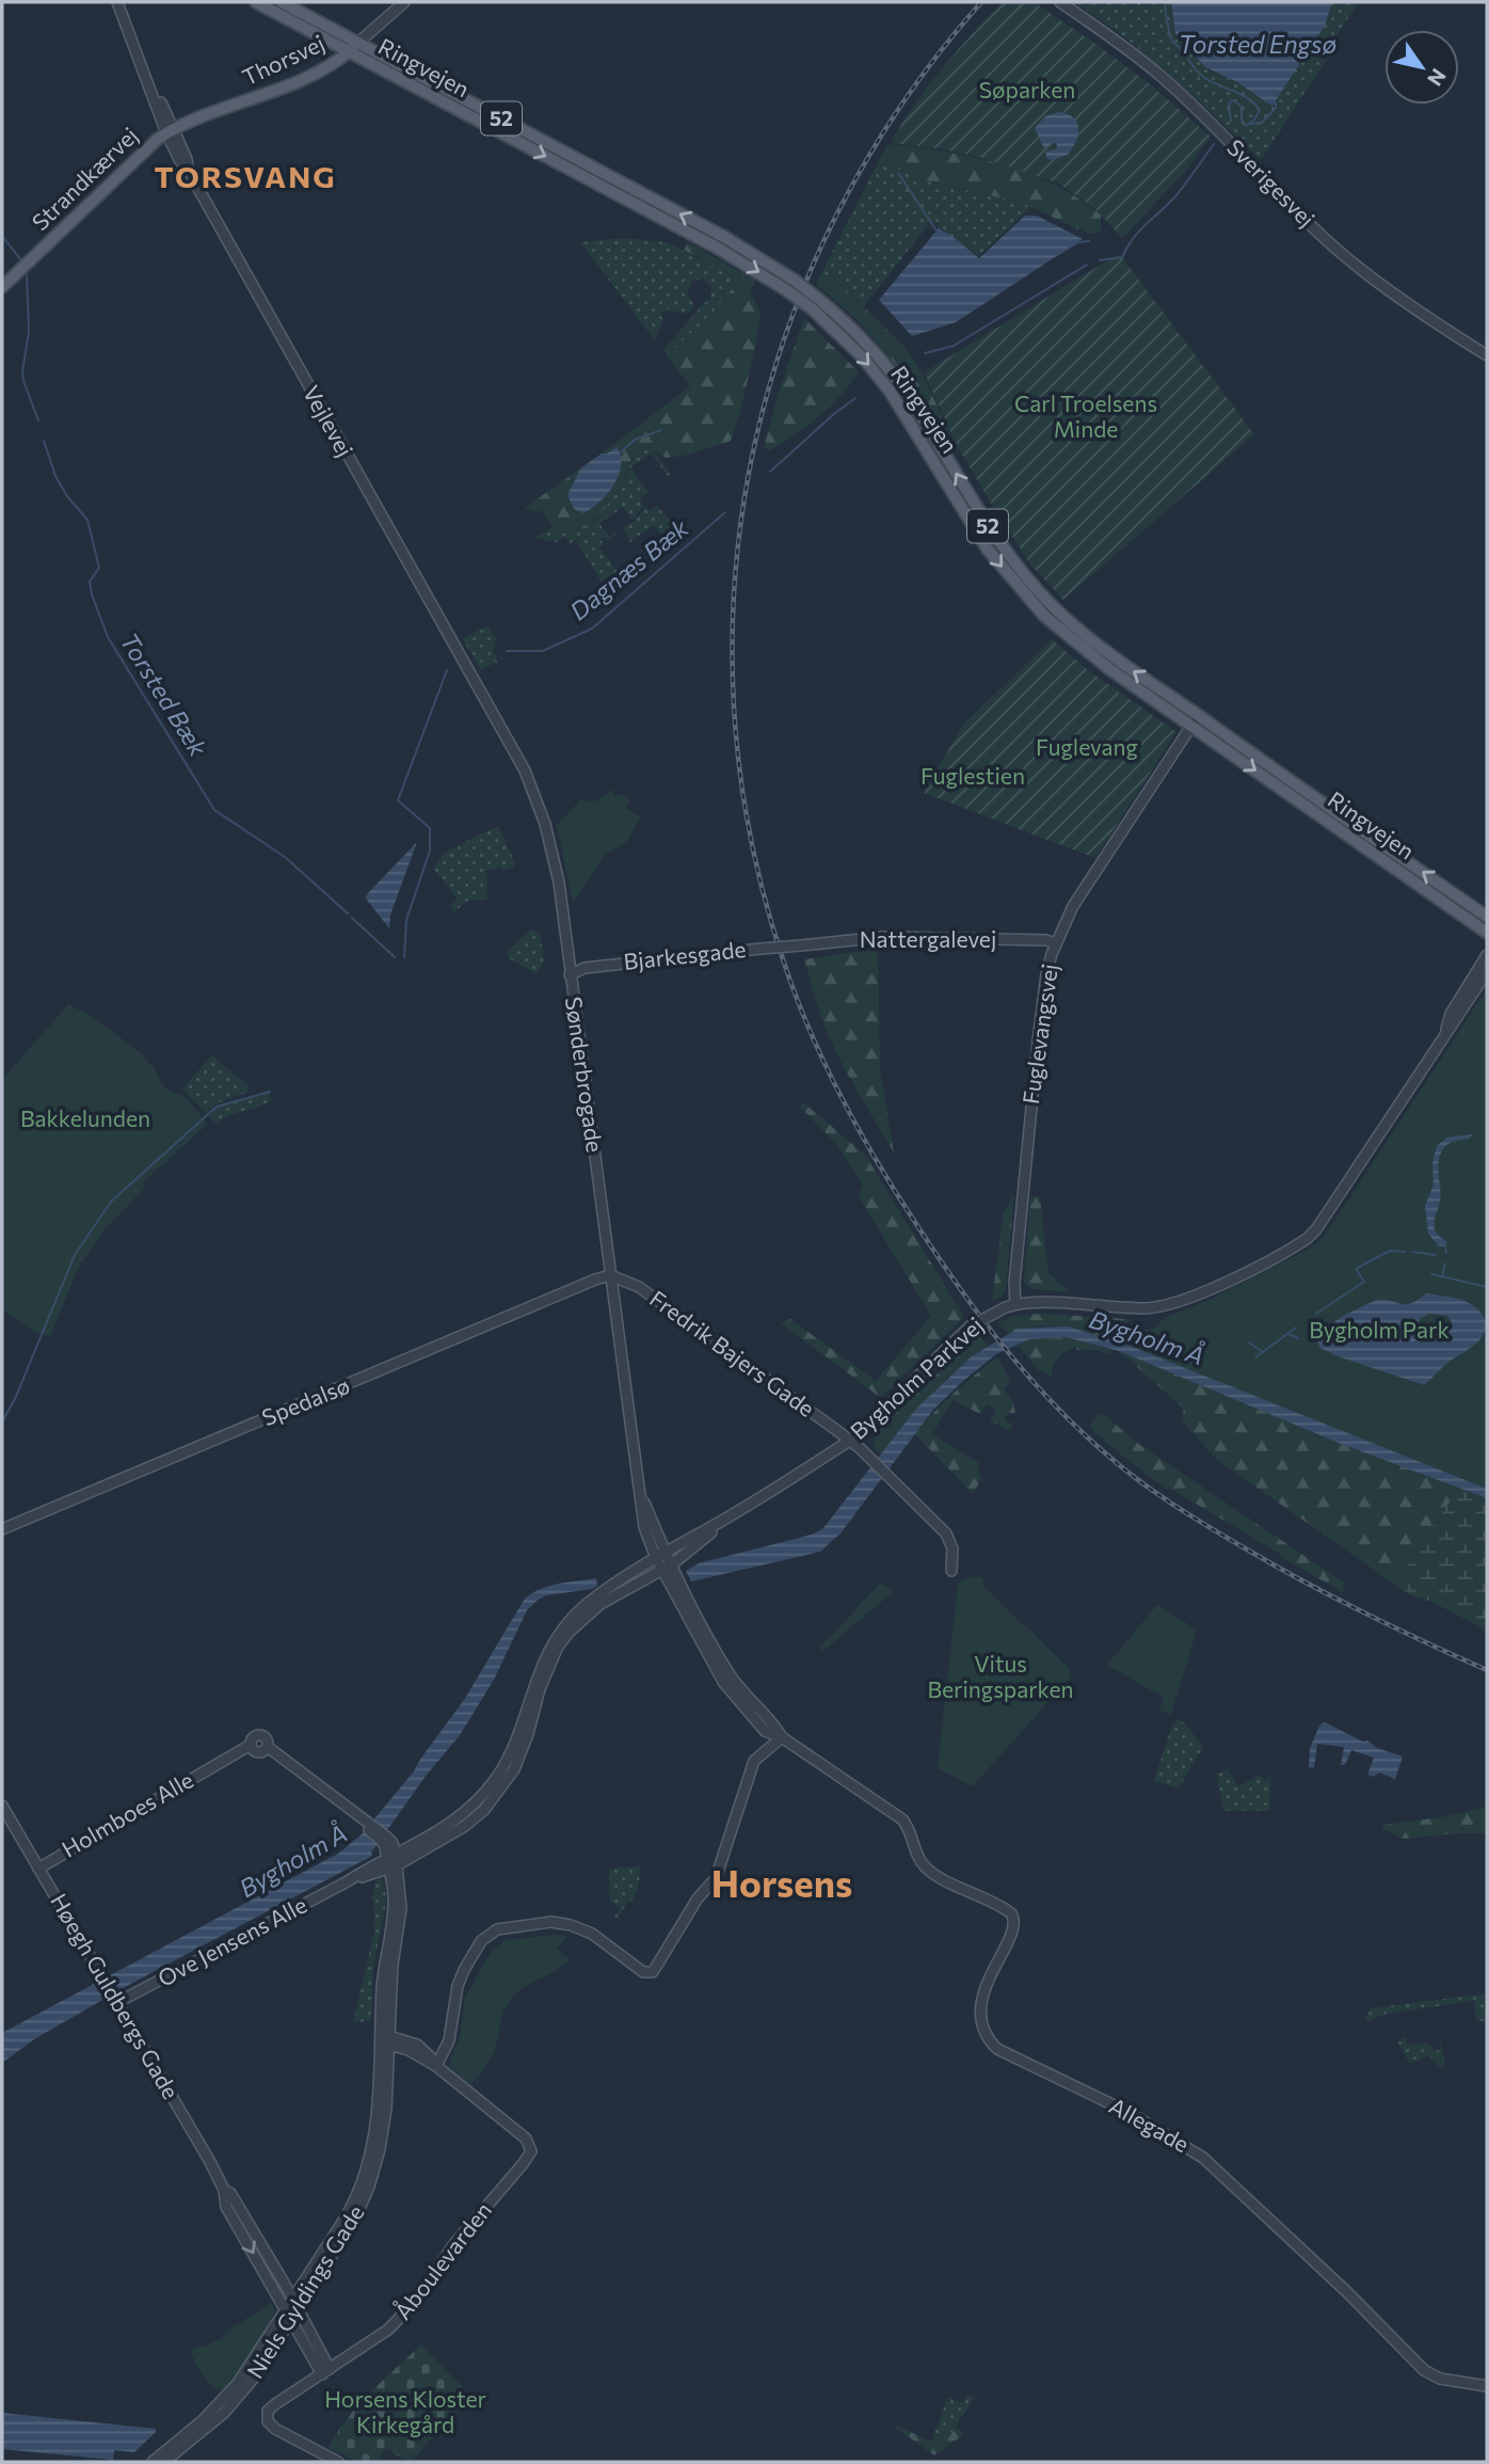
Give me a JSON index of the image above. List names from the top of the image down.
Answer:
{
  "streets": {
    "main road": [
      "Thorsvej",
      "Ringvejen",
      "52",
      "Strandkærvej"
    ],
    "street": [
      "Sverigesvej",
      "Vejlevej",
      "Nattergalevej",
      "Bjarkesgade",
      "Fuglevangsvej",
      "Sønderbrogade",
      "Fredrik Bajers Gade",
      "Bygholm Parkvej",
      "Spedalsø",
      "Holmboes Alle",
      "Ove Jensens Alle",
      "Høegh Guldbergs Gade",
      "Allegade",
      "Åboulevarden",
      "Niels Gyldings Gade"
    ]
  },
  "crossings": [
    ["Thorsvej", "Ringvejen"],
    ["Thorsvej", "Strandkærvej"],
    ["Thorsvej", "Vejlevej"],
    ["Ringvejen", "Fuglevangsvej"],
    ["Strandkærvej", "Vejlevej"],
    ["Vejlevej", "Sønderbrogade"],
    ["Nattergalevej", "Bjarkesgade"],
    ["Nattergalevej", "Fuglevangsvej"],
    ["Bjarkesgade", "Sønderbrogade"],
    ["Fuglevangsvej", "Bygholm Parkvej"],
    ["Sønderbrogade", "Fredrik Bajers Gade"],
    ["Sønderbrogade", "Bygholm Parkvej"],
    ["Sønderbrogade", "Spedalsø"],
    ["Sønderbrogade", "Allegade"],
    ["Fredrik Bajers Gade", "Bygholm Parkvej"],
    ["Fredrik Bajers Gade", "Spedalsø"],
    ["Holmboes Alle", "Ove Jensens Alle"],
    ["Holmboes Alle", "Høegh Guldbergs Gade"],
    ["Holmboes Alle", "Niels Gyldings Gade"],
    ["Ove Jensens Alle", "Høegh Guldbergs Gade"],
    ["Ove Jensens Alle", "Niels Gyldings Gade"],
    ["Høegh Guldbergs Gade", "Åboulevarden"],
    ["Høegh Guldbergs Gade", "Niels Gyldings Gade"]
  ],
  "districts": ["TORSVANG", "Horsens"],
  "water": [
    "Torsted Engsø",
    "Dagnæs Bæk",
    "Torsted Bæk",
    "Bygholm Å"
  ],
  "parks": [
    "Søparken",
    "Carl Troelsens Minde",
    "Fuglevang",
    "Fuglestien",
    "Bakkelunden",
    "Bygholm Park",
    "Vitus Beringsparken",
    "Horsens Kloster Kirkegård"
  ],
  "north": "bottom right"
}
